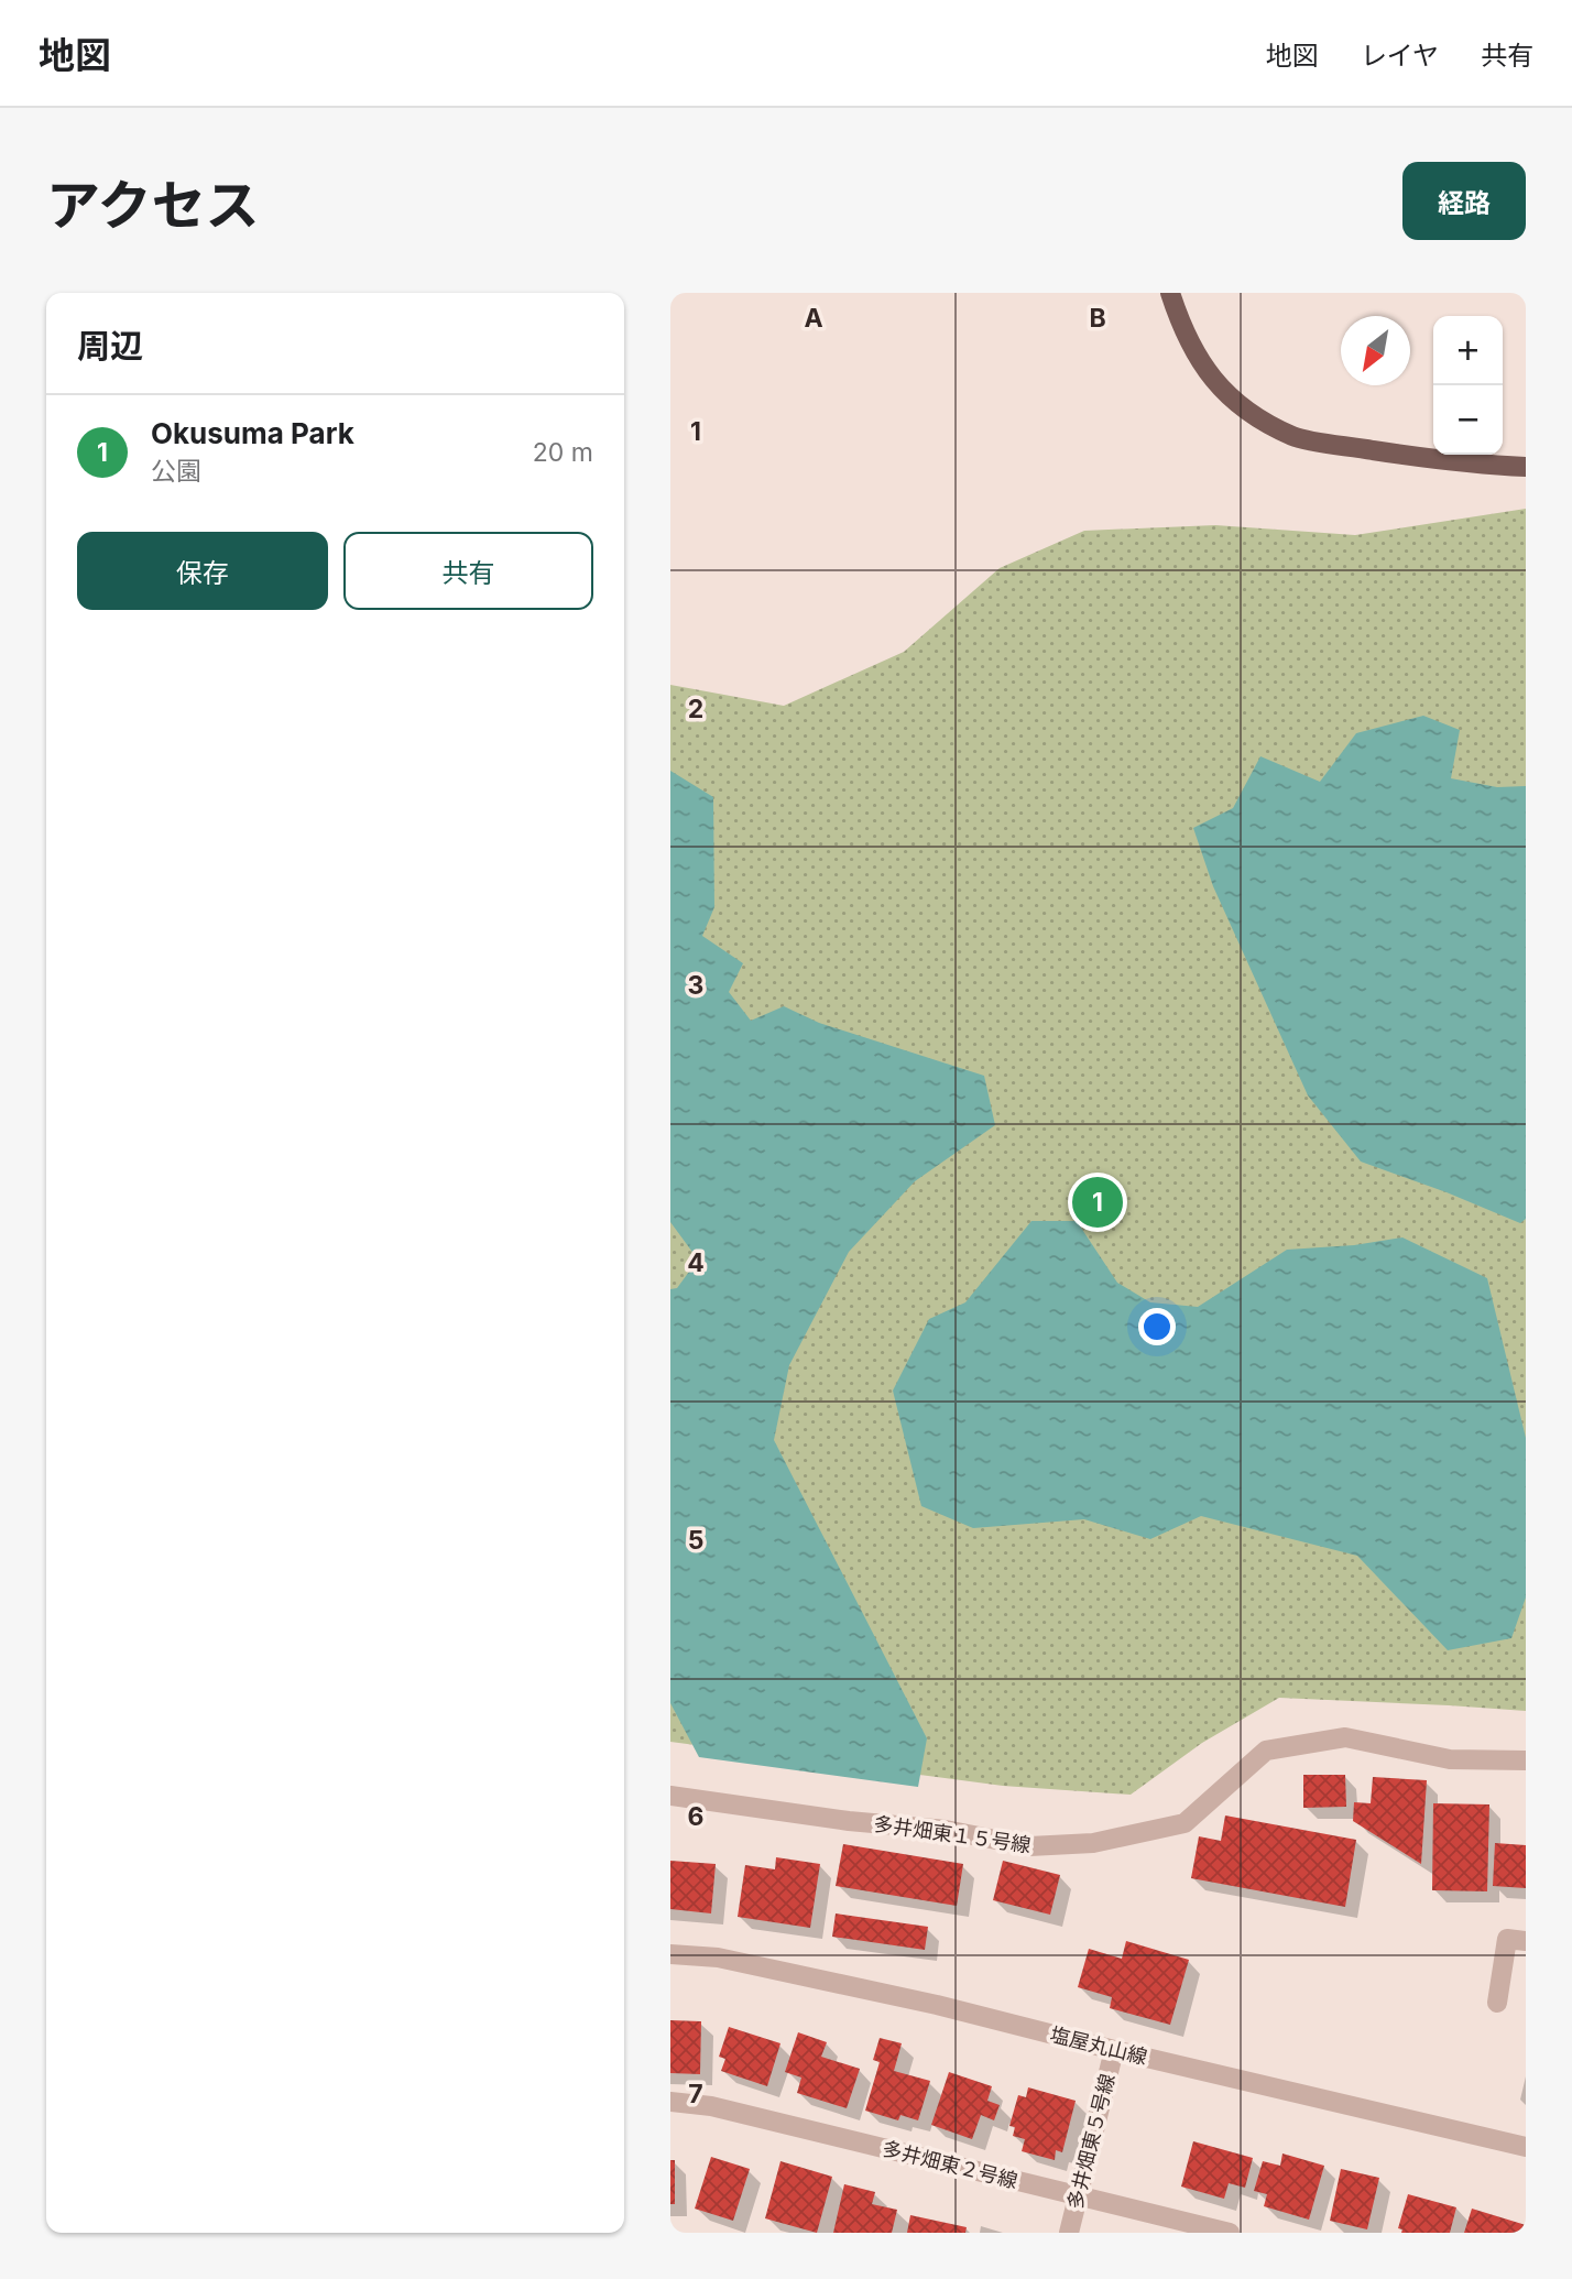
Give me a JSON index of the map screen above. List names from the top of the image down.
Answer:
{
  "streets": {
    "street": [
      "多井畑東１５号線",
      "塩屋丸山線",
      "多井畑東５号線",
      "多井畑東２号線"
    ]
  },
  "crossings": [
    ["塩屋丸山線", "多井畑東５号線"],
    ["多井畑東５号線", "多井畑東２号線"]
  ],
  "north": "bottom left",
  "page": {
    "header": "地図",
    "nav": ["地図", "レイヤ", "共有"],
    "title": "アクセス",
    "buttons": [
      "経路",
      ["保存", "共有"]
    ],
    "heading": "周辺",
    "map_buttons": ["+", "−"],
    "list": [
      {
        "mark": "1",
        "name": "Okusuma Park",
        "note": "公園",
        "value": "20 m"
      }
    ],
    "pins": "1"
  },
  "grid": {
    "columns": ["A", "B"],
    "rows": [
      "1",
      "2",
      "3",
      "4",
      "5",
      "6",
      "7"
    ]
  }
}
